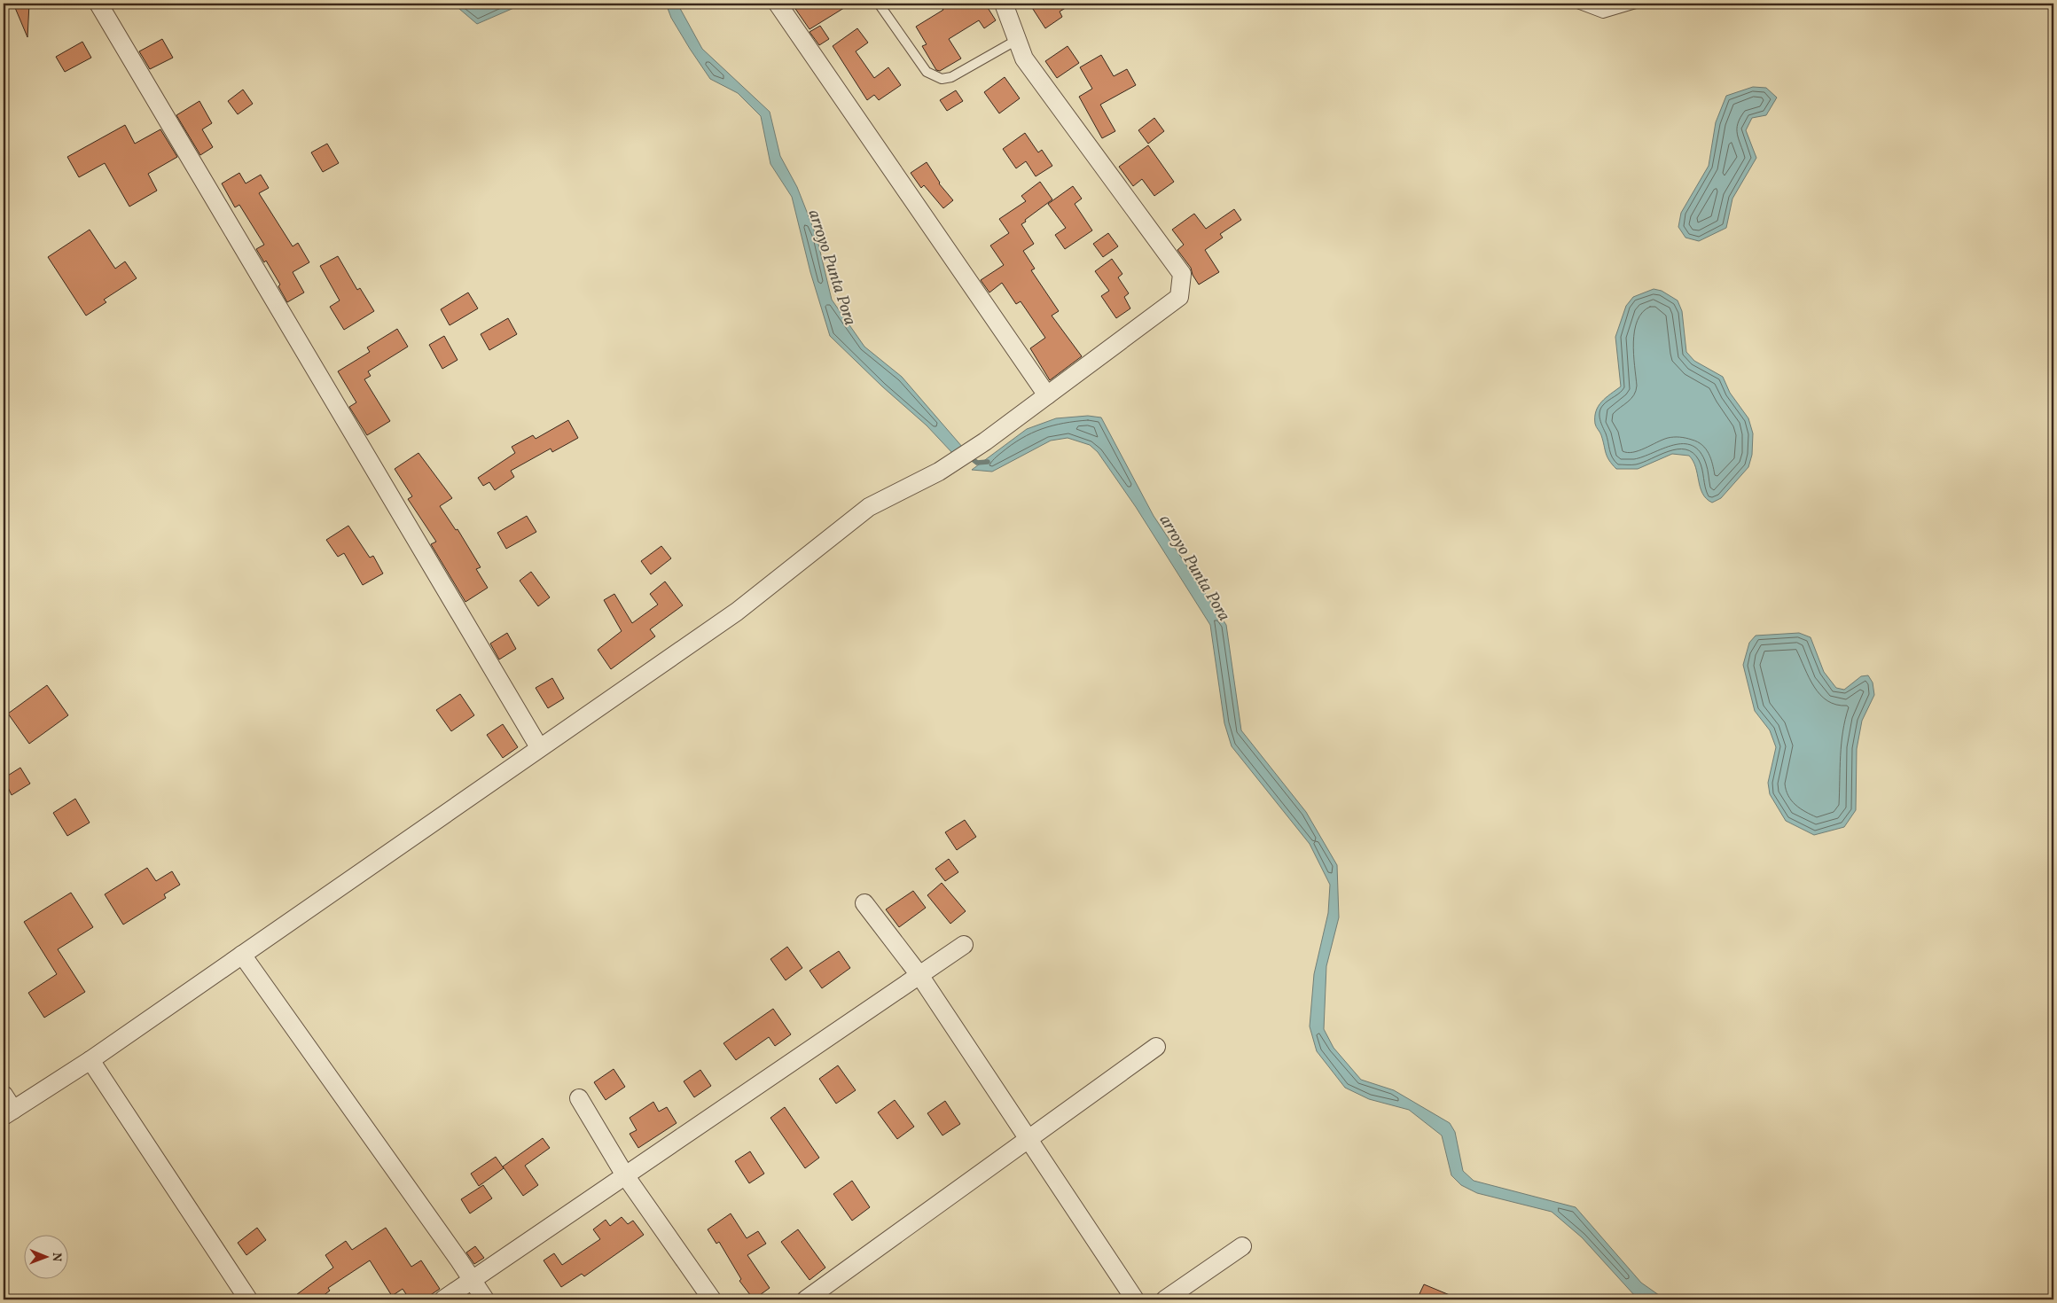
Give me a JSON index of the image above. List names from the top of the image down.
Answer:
{
  "water": ["arroyo Punta Pora"],
  "north": "right"
}
